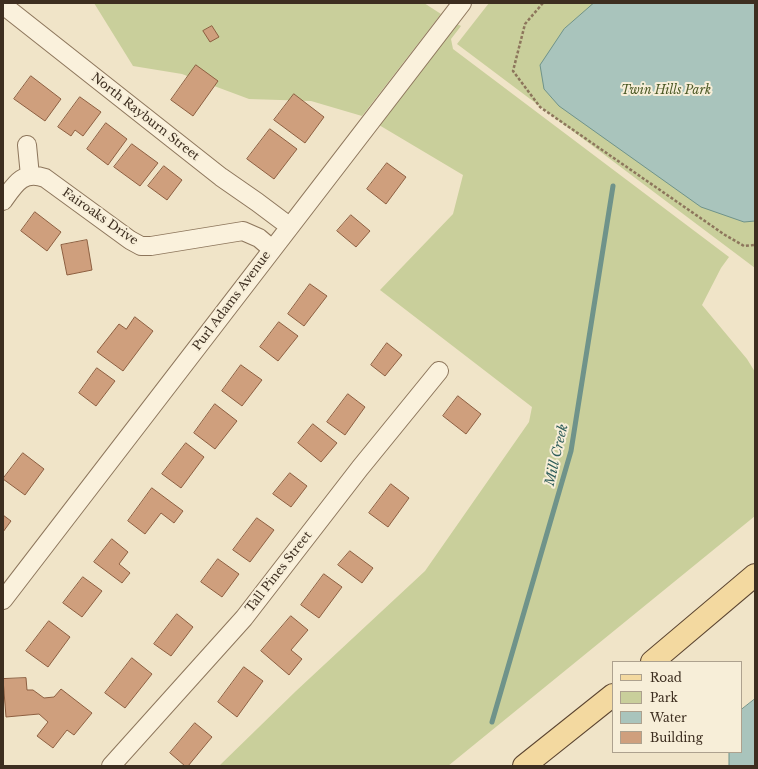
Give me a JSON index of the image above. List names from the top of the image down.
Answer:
{
  "streets": {
    "street": [
      "North Rayburn Street",
      "Fairoaks Drive",
      "Purl Adams Avenue",
      "Tall Pines Street"
    ]
  },
  "crossings": [
    ["North Rayburn Street", "Purl Adams Avenue"],
    ["Fairoaks Drive", "Purl Adams Avenue"]
  ],
  "water": ["Mill Creek"],
  "parks": ["Twin Hills Park"],
  "legend": [
    "Road",
    "Park",
    "Water",
    "Building"
  ]
}
